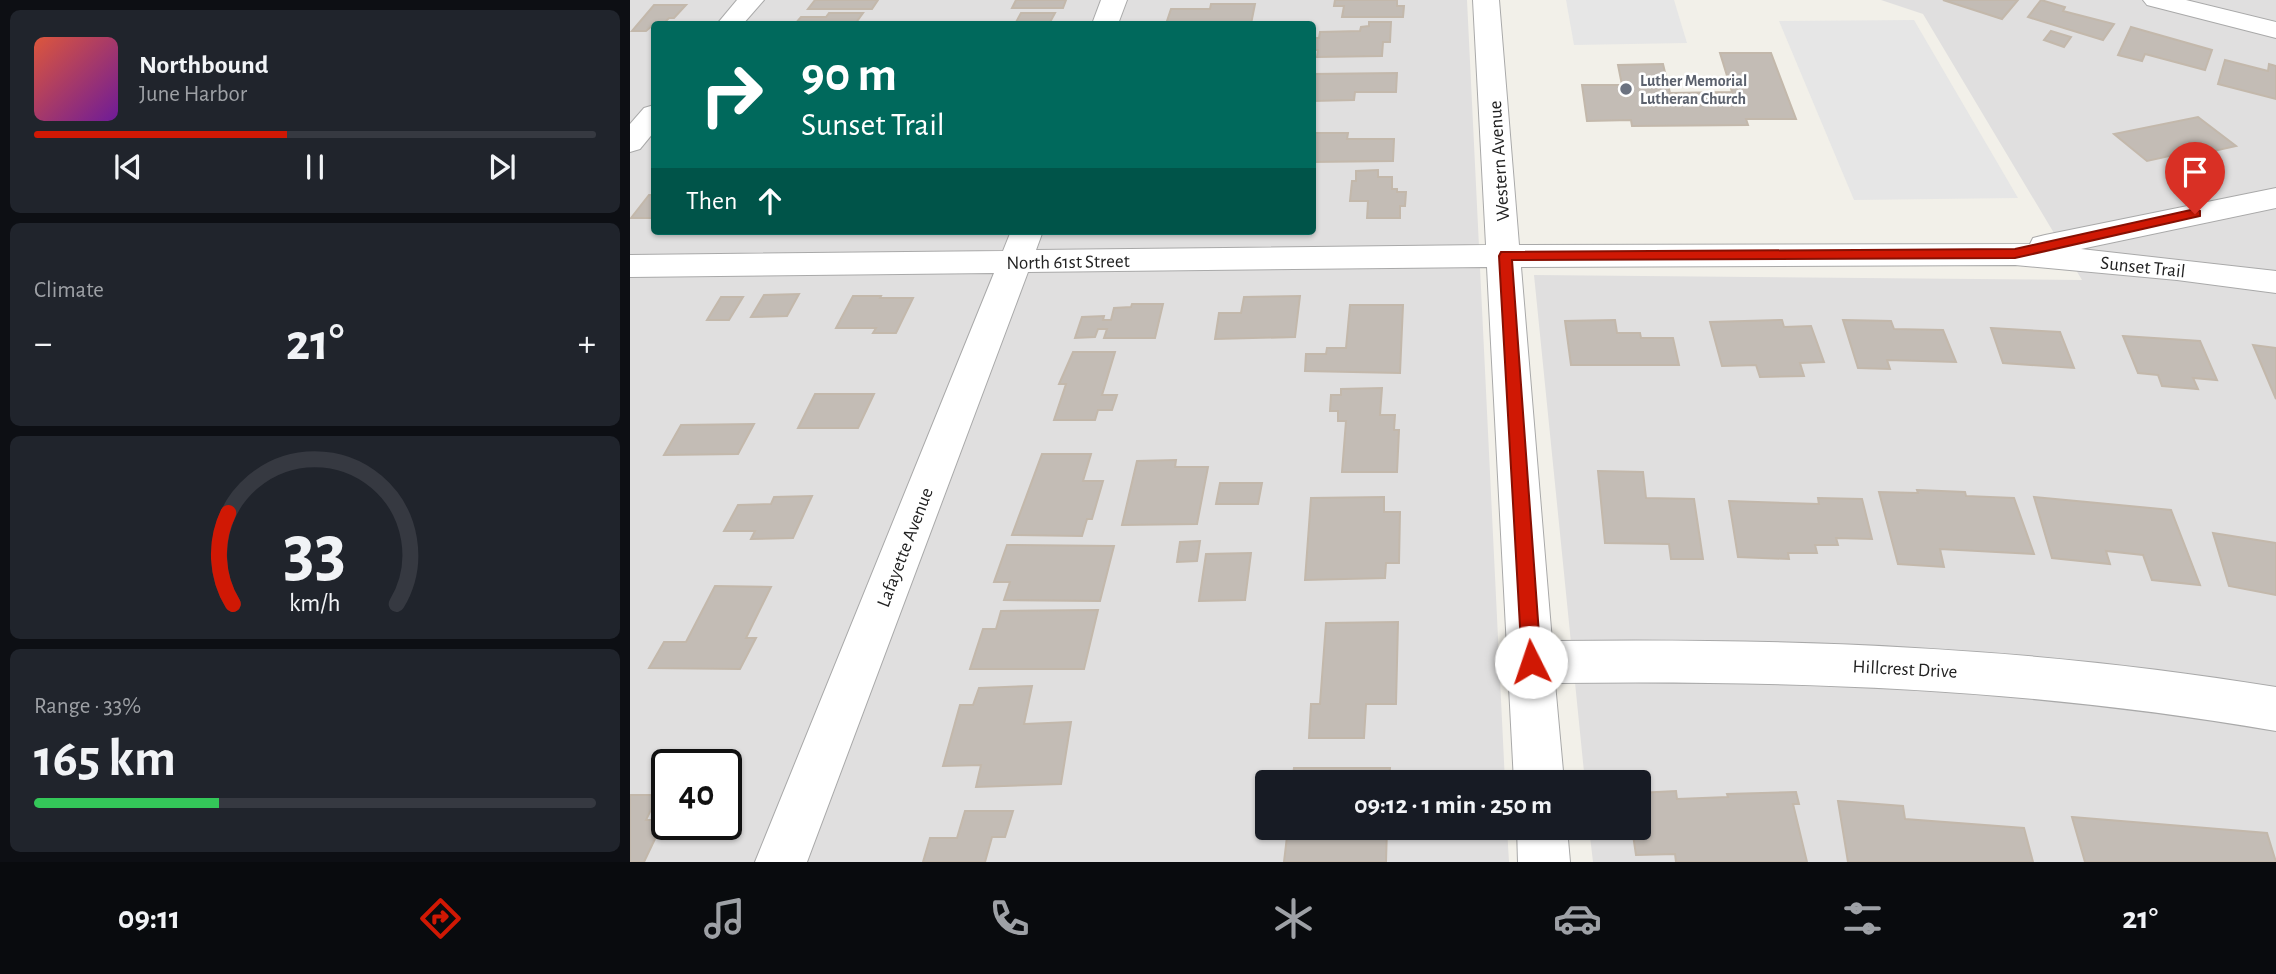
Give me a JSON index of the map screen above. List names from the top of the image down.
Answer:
{
  "streets": {
    "street": [
      "Western Avenue",
      "North 61st Street",
      "Sunset Trail",
      "Lafayette Avenue",
      "Hillcrest Drive"
    ]
  },
  "crossings": [
    ["Western Avenue", "North 61st Street"],
    ["Western Avenue", "Sunset Trail"],
    ["Western Avenue", "Hillcrest Drive"],
    ["North 61st Street", "Sunset Trail"],
    ["North 61st Street", "Lafayette Avenue"]
  ],
  "places": ["Luther Memorial Lutheran Church"],
  "page": {
    "turn": ["90 m", "Sunset Trail"],
    "song": ["Northbound", "June Harbor"],
    "then": "Then",
    "tile": [
      "Climate",
      ["Range · 33%", "165 km"]
    ],
    "heat": ["−", "21°", "+"],
    "limit": "40",
    "trip": "09:12 · 1 min · 250 m",
    "tabs": ["09:11", "21°"],
    "gauge": ["33", "km/h"]
  }
}
